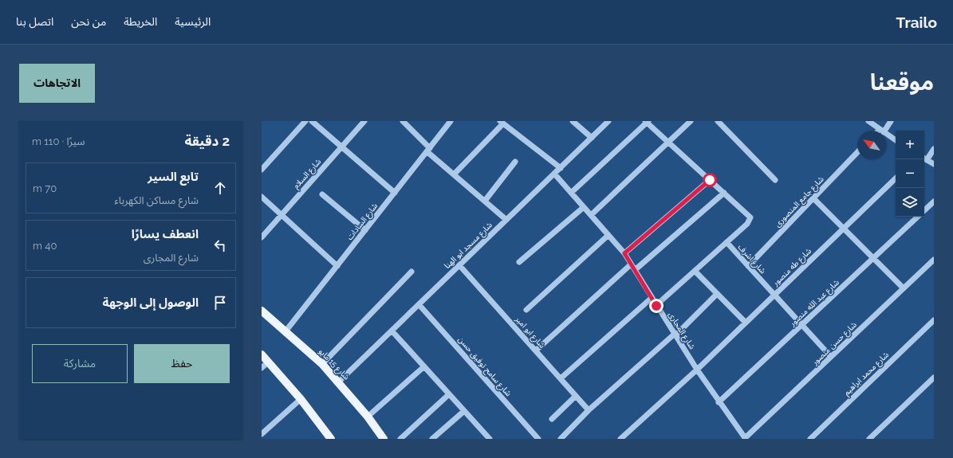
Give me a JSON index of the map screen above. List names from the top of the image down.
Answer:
{
  "streets": {
    "main road": ["شارع 15 مايو"],
    "street": [
      "شارع السلام",
      "شارع جامع المنصورى",
      "شارع السادات",
      "شارع مسجد ابو الهنا",
      "شارع اشرف",
      "شارع طه منصور",
      "شارع عبد الله منصور",
      "شارع المجارى",
      "شارع ابو امير",
      "شارع حسن منصور",
      "شارع سامح توفيق حسن",
      "شارع محمد ابراهيم"
    ]
  },
  "crossings": [
    ["شارع جامع المنصورى", "شارع اشرف"],
    ["شارع السادات", "شارع 15 مايو"],
    ["شارع مسجد ابو الهنا", "شارع المجارى"],
    ["شارع مسجد ابو الهنا", "شارع ابو امير"],
    ["شارع مسجد ابو الهنا", "شارع 15 مايو"],
    ["شارع مسجد ابو الهنا", "شارع سامح توفيق حسن"],
    ["شارع اشرف", "شارع طه منصور"],
    ["شارع اشرف", "شارع عبد الله منصور"],
    ["شارع اشرف", "شارع المجارى"],
    ["شارع اشرف", "شارع حسن منصور"],
    ["شارع طه منصور", "شارع المجارى"],
    ["شارع عبد الله منصور", "شارع المجارى"],
    ["شارع المجارى", "شارع حسن منصور"]
  ],
  "north": "top left",
  "page": {
    "header": "Trailo",
    "nav": [
      "الرئيسية",
      "الخريطة",
      "من نحن",
      "اتصل بنا"
    ],
    "title": "موقعنا",
    "buttons": [
      "الاتجاهات",
      ["حفظ", "مشاركة"]
    ],
    "heading": ["2 دقيقة", "سيرًا · 110 m"],
    "map_buttons": ["+", "−"],
    "list": [
      ["تابع السير", "شارع مساكن الكهرباء", "70 m"],
      ["انعطف يسارًا", "شارع المجارى", "40 m"],
      "الوصول إلى الوجهة"
    ]
  }
}
